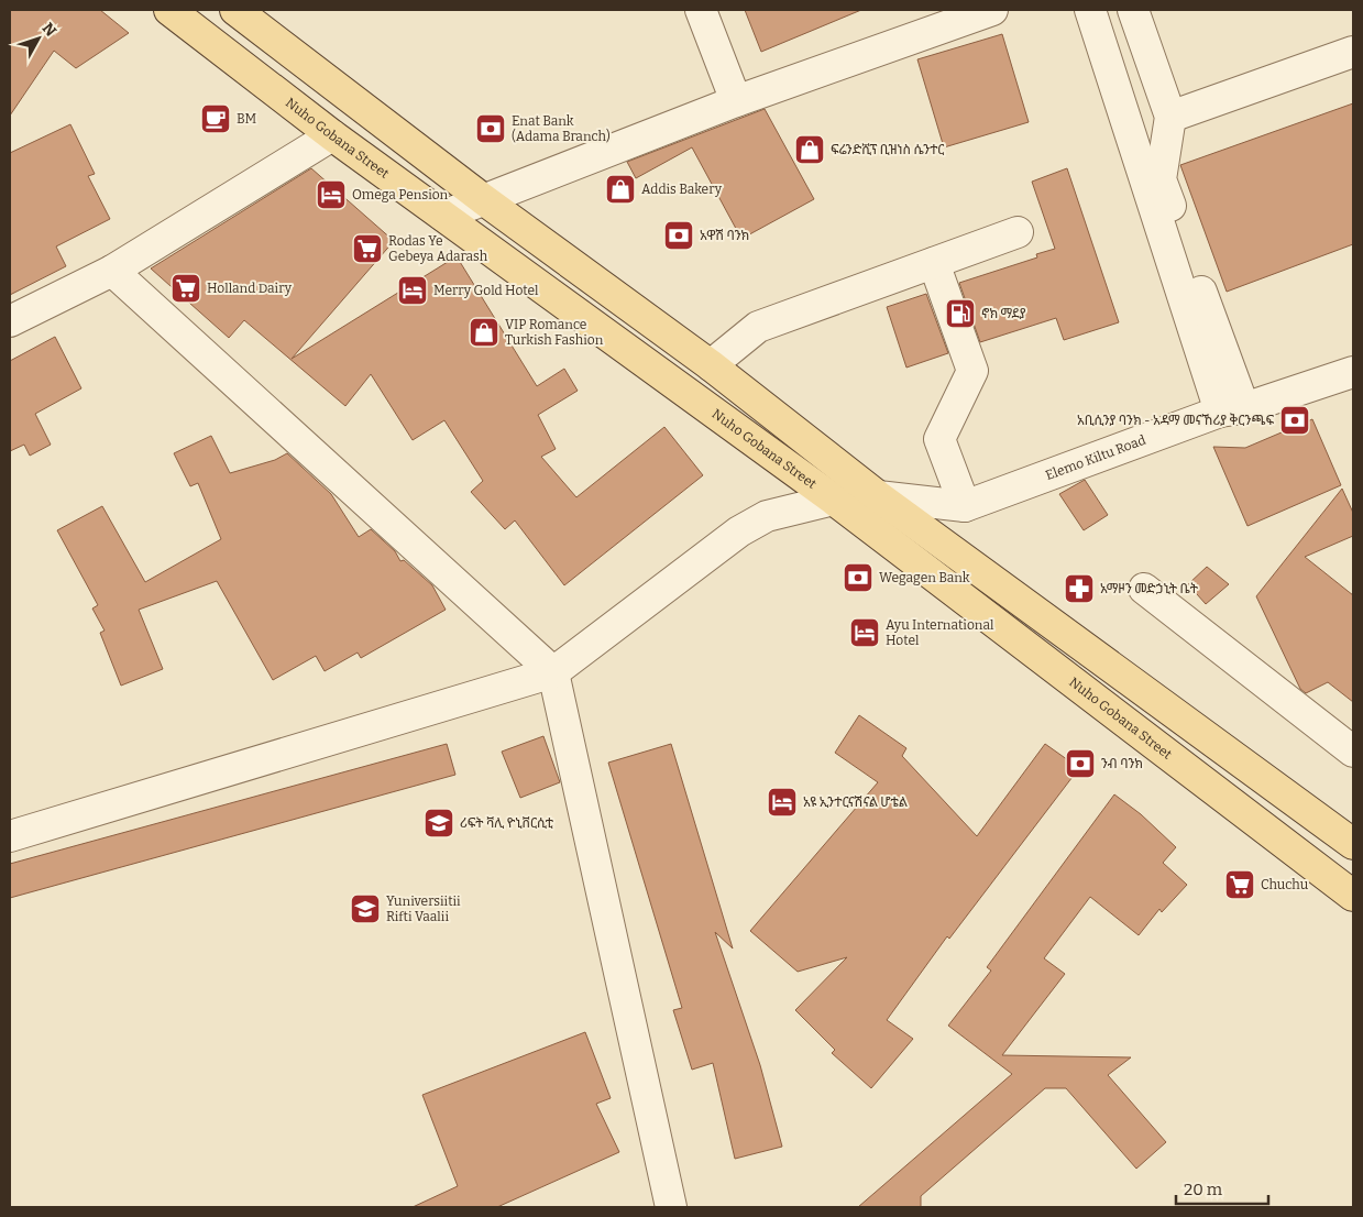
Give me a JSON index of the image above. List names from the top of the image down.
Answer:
{
  "streets": {
    "main road": ["Nuho Gobana Street"],
    "street": ["Elemo Kiltu Road"]
  },
  "crossings": [
    ["Nuho Gobana Street", "Elemo Kiltu Road"]
  ],
  "places": {
    "cafe": ["BM"],
    "bank": [
      "Enat Bank (Adama Branch)",
      "አዋሽ ባንክ",
      "አቢሲንያ ባንክ - አዳማ መናኸሪያ ቅርንጫፍ",
      "Wegagen Bank",
      "ንብ ባንክ"
    ],
    "shop": ["ፍሬንድሺፕ ቢዝነስ ሴንተር", "Addis Bakery", "VIP Romance Turkish Fashion"],
    "hotel": [
      "Omega Pension",
      "Merry Gold Hotel",
      "Ayu International Hotel",
      "አዩ ኢንተርናሽናል ሆቴል"
    ],
    "supermarket": ["Rodas Ye Gebeya Adarash", "Holland Dairy", "Chuchu"],
    "fuel station": ["ኖክ ማደያ"],
    "pharmacy": ["አማዞን መድኃኒት ቤት"],
    "school or university": ["ሪፍት ቫሊ ዮኒቨርሲቲ", "Yuniversiitii Rifti Vaalii"]
  },
  "scale_bar": "20 m",
  "north": "top right"
}
